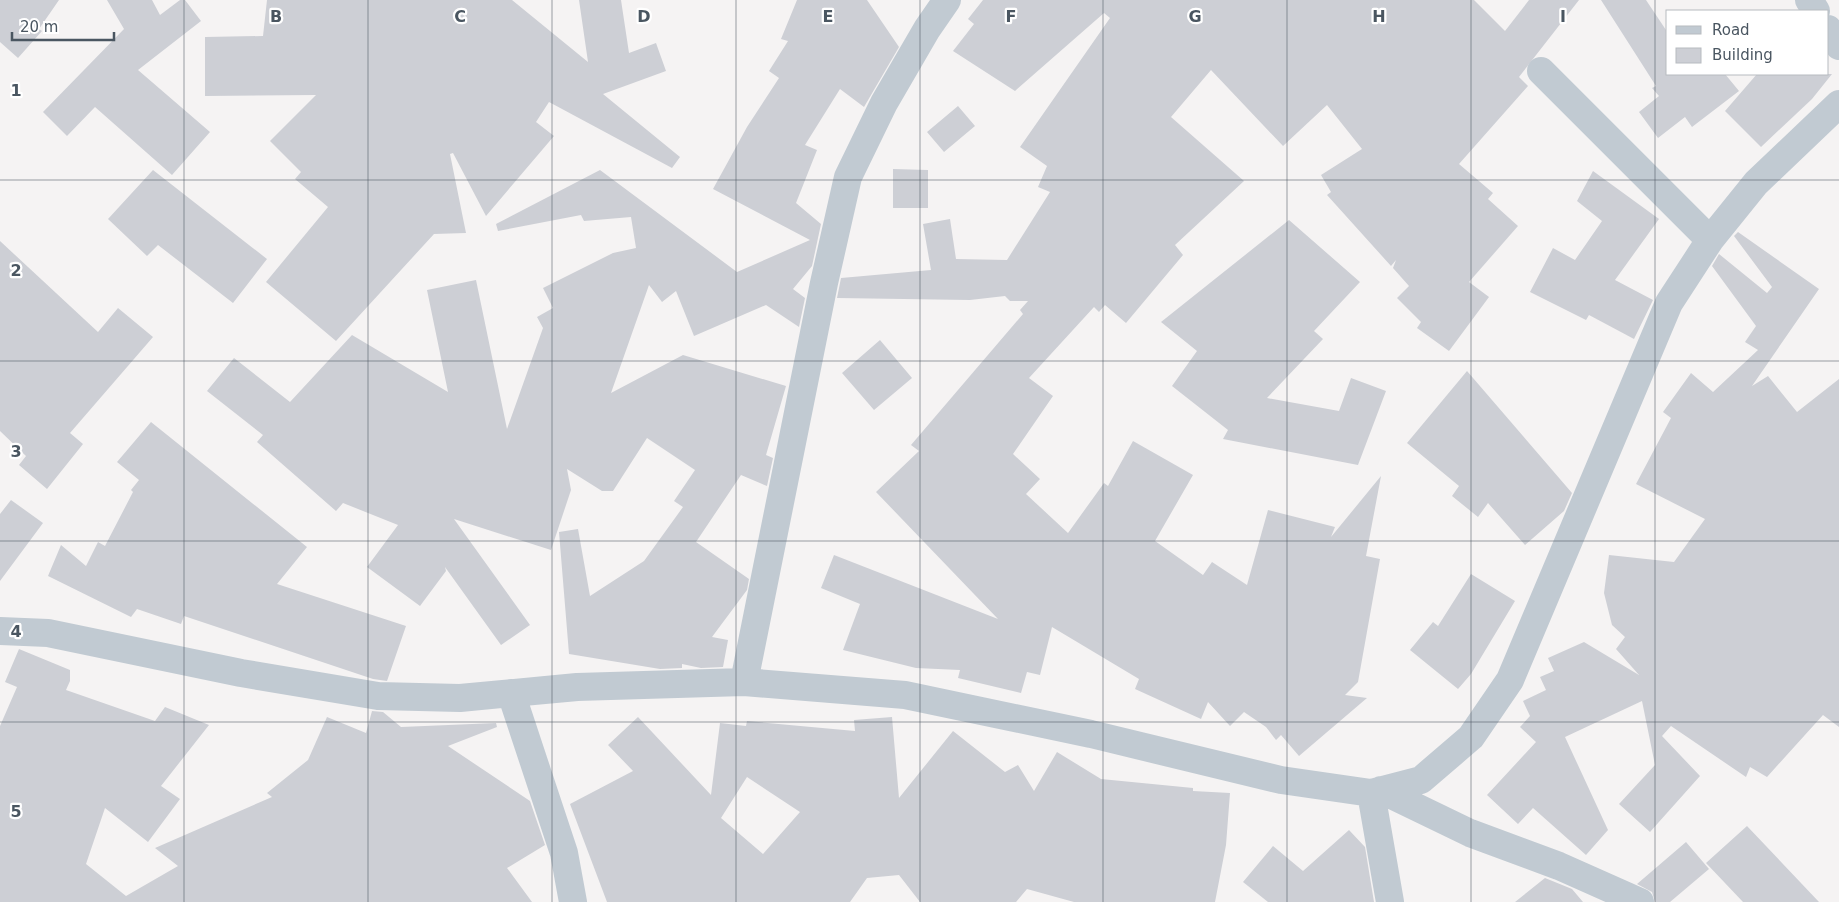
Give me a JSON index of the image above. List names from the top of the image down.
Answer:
{
  "legend": ["Road", "Building"],
  "scale_bar": "20 m",
  "grid": {
    "columns": [
      "B",
      "C",
      "D",
      "E",
      "F",
      "G",
      "H",
      "I"
    ],
    "rows": [
      "1",
      "2",
      "3",
      "4",
      "5"
    ]
  }
}
